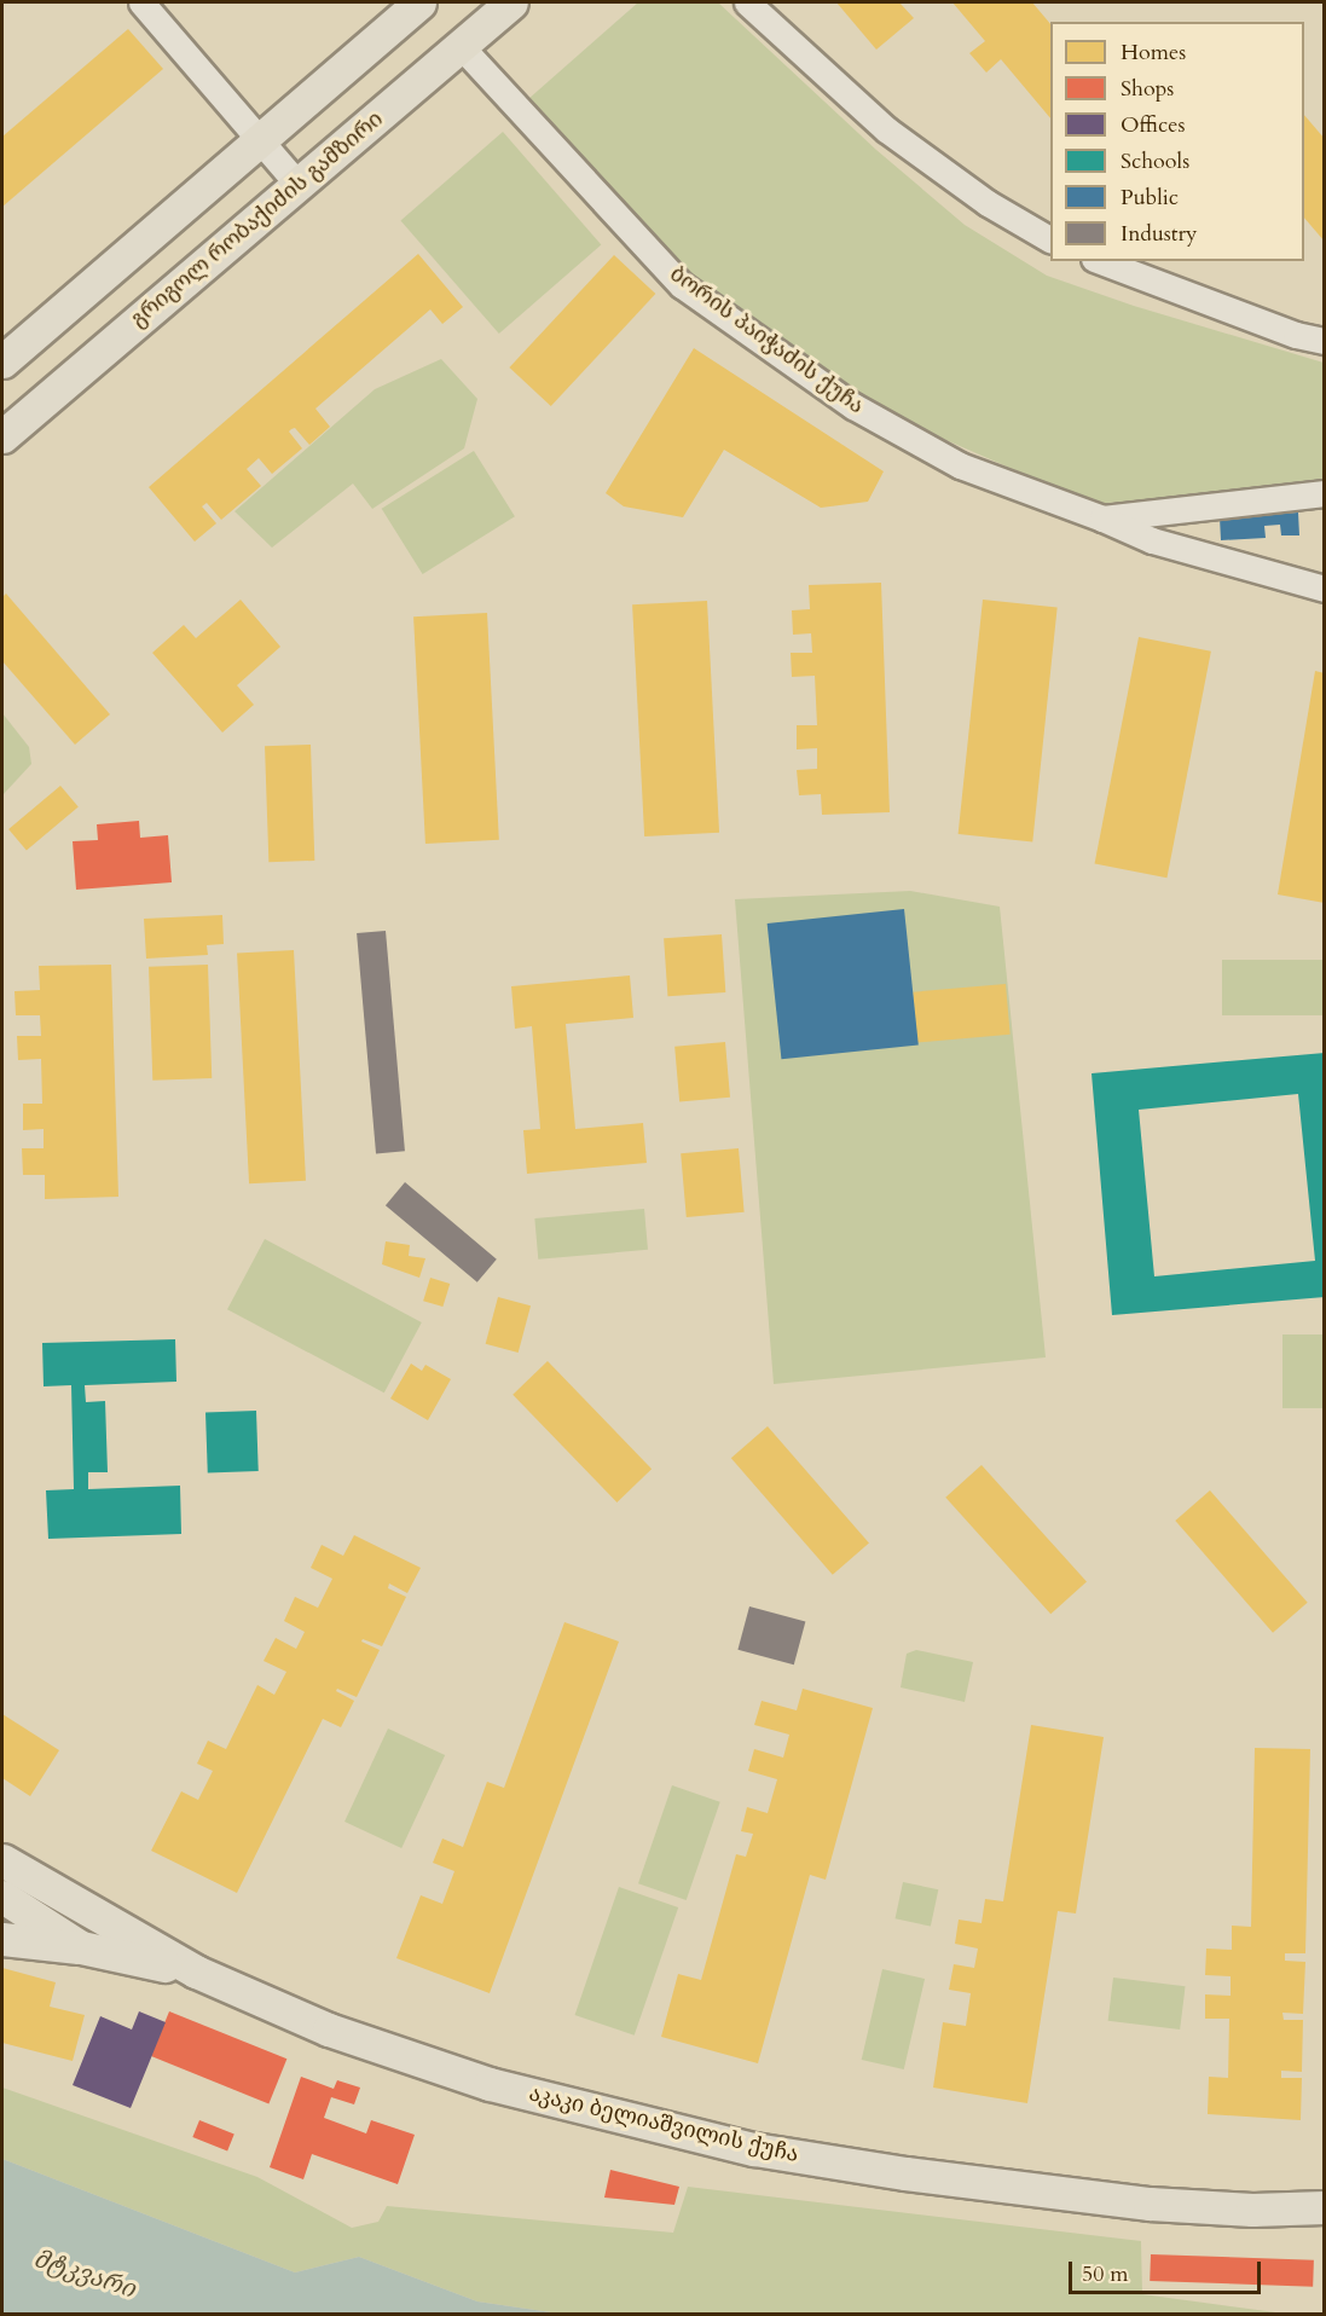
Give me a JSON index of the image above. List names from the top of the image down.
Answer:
{
  "streets": {
    "main road": ["გრიგოლ რობაქიძის გამზირი", "აკაკი ბელიაშვილის ქუჩა"],
    "street": ["ბორის პაიჭაძის ქუჩა"]
  },
  "crossings": [
    ["გრიგოლ რობაქიძის გამზირი", "ბორის პაიჭაძის ქუჩა"]
  ],
  "water": ["მტკვარი"],
  "legend": [
    "Homes",
    "Shops",
    "Offices",
    "Schools",
    "Public",
    "Industry"
  ],
  "scale_bar": "50 m"
}
